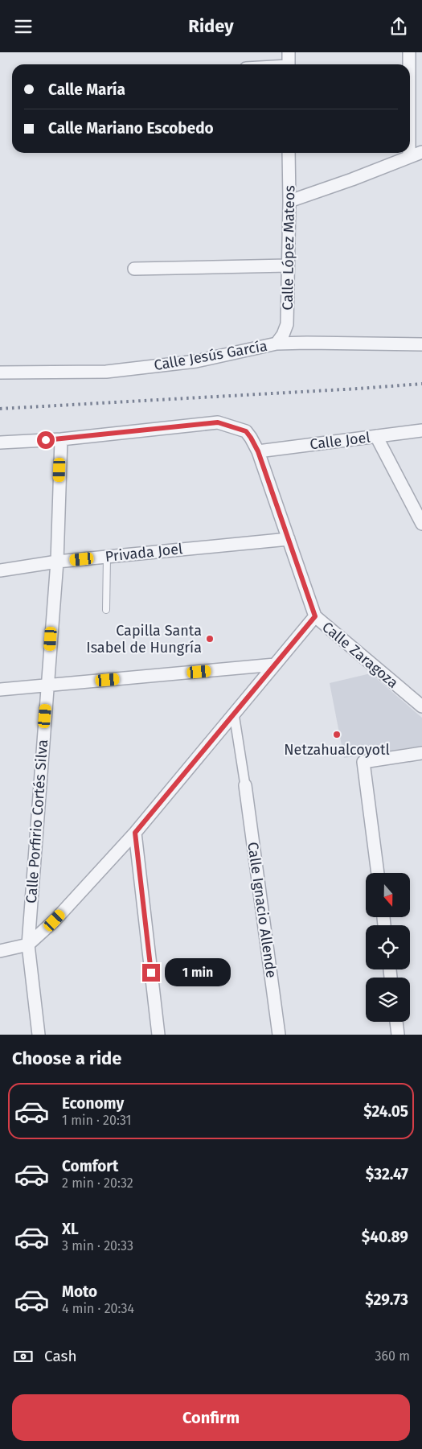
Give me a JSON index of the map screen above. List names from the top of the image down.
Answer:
{
  "streets": {
    "street": [
      "Calle López Mateos",
      "Calle Jesús García",
      "Calle Joel",
      "Privada Joel",
      "Calle Zaragoza",
      "Calle Porfirio Cortés Silva",
      "Calle Ignacio Allende"
    ]
  },
  "crossings": [
    ["Calle López Mateos", "Calle Jesús García"],
    ["Calle Joel", "Calle Zaragoza"],
    ["Privada Joel", "Calle Zaragoza"],
    ["Privada Joel", "Calle Porfirio Cortés Silva"],
    ["Calle Zaragoza", "Calle Porfirio Cortés Silva"]
  ],
  "places": ["Capilla Santa Isabel de Hungría", "Netzahualcoyotl"],
  "north": "bottom",
  "page": {
    "header": "Ridey",
    "banner": ["Calle María", "Calle Mariano Escobedo"],
    "bubble": "1 min",
    "heading": "Choose a ride",
    "list": [
      {
        "name": "Economy",
        "note": "1 min · 20:31",
        "value": "$24.05"
      },
      {
        "name": "Comfort",
        "note": "2 min · 20:32",
        "value": "$32.47"
      },
      {
        "name": "XL",
        "note": "3 min · 20:33",
        "value": "$40.89"
      },
      {
        "name": "Moto",
        "note": "4 min · 20:34",
        "value": "$29.73"
      }
    ],
    "pay": ["Cash", "360 m"],
    "buttons": "Confirm"
  }
}
